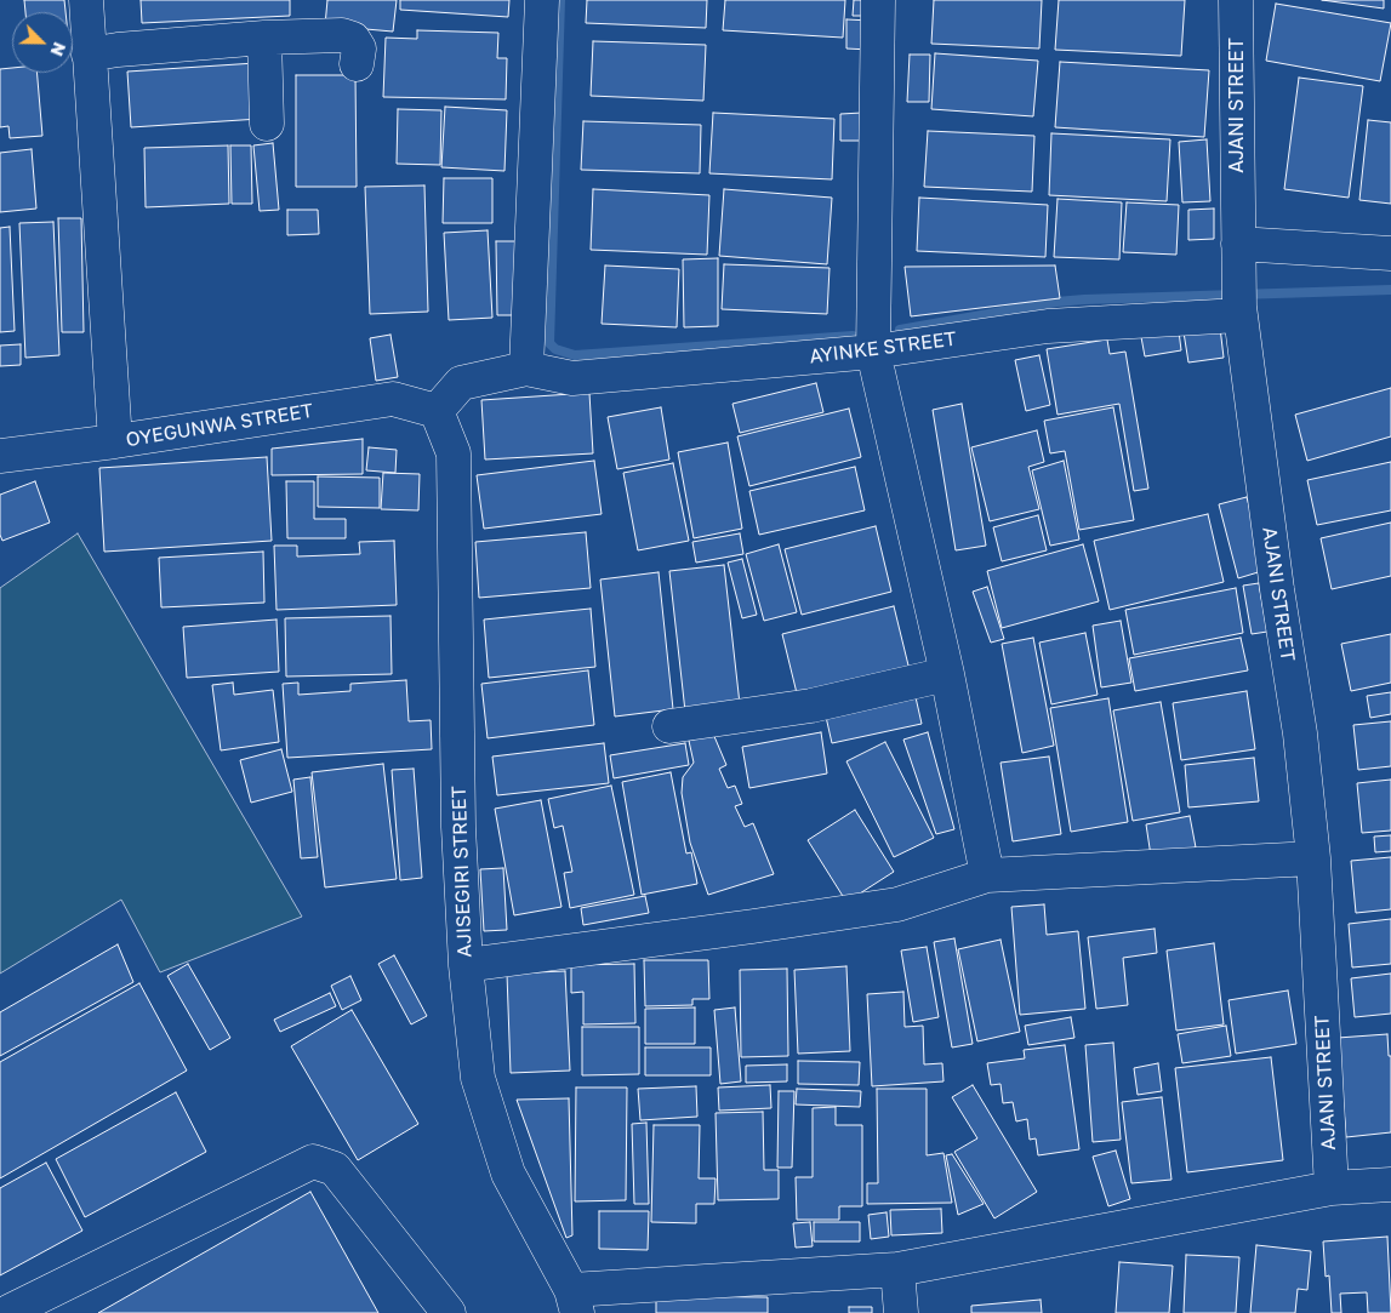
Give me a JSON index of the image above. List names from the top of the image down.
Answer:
{
  "streets": {
    "street": [
      "AJANI STREET",
      "AYINKE STREET",
      "OYEGUNWA STREET",
      "AJISEGIRI STREET"
    ]
  },
  "crossings": [
    ["AJANI STREET", "AYINKE STREET"],
    ["OYEGUNWA STREET", "AJISEGIRI STREET"]
  ],
  "north": "bottom right"
}
